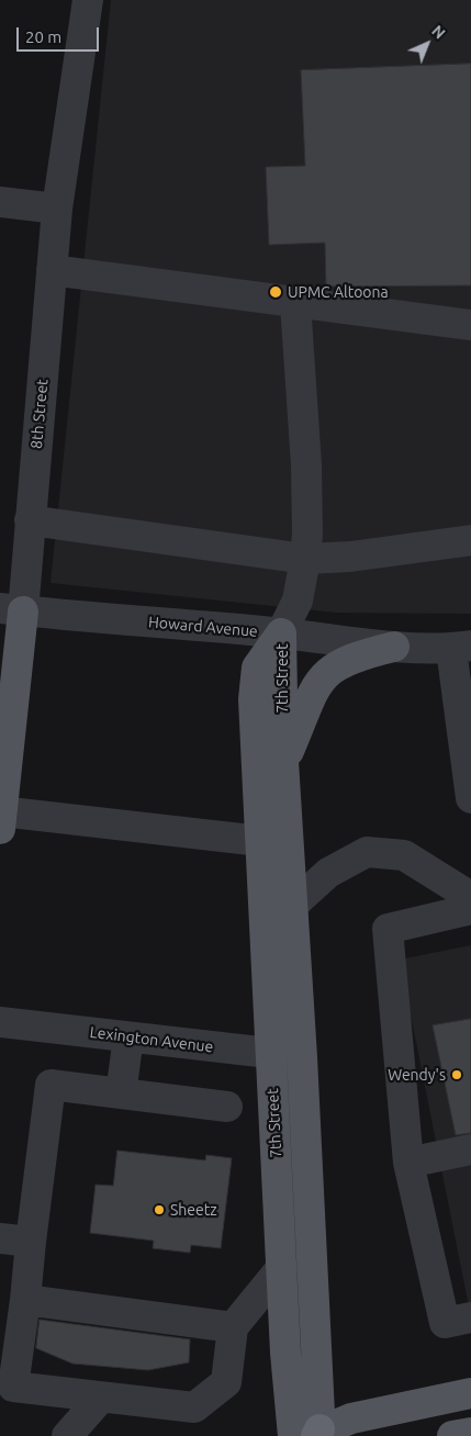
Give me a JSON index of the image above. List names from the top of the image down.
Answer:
{
  "streets": {
    "main road": ["8th Street", "7th Street"],
    "street": ["Howard Avenue", "Lexington Avenue"]
  },
  "crossings": [
    ["8th Street", "Howard Avenue"],
    ["Howard Avenue", "7th Street"],
    ["7th Street", "Lexington Avenue"]
  ],
  "places": ["UPMC Altoona", "Wendy's", "Sheetz"],
  "scale_bar": "20 m",
  "north": "top right"
}
